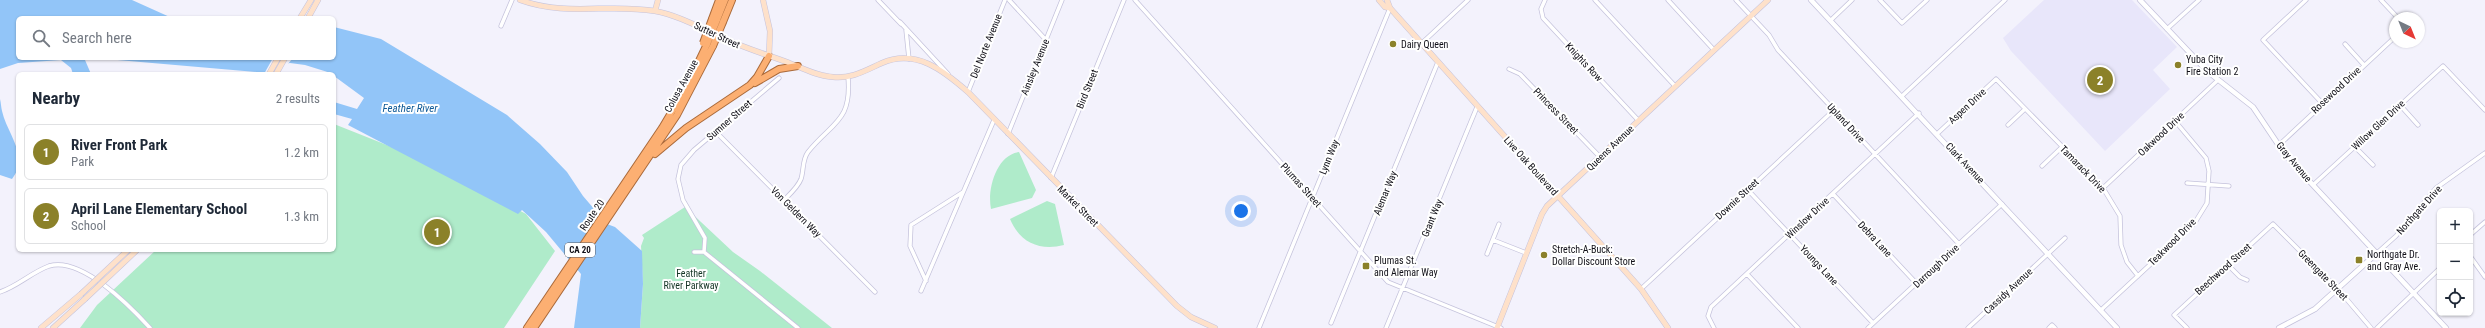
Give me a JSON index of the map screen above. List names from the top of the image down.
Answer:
{
  "streets": {
    "highway": ["Colusa Avenue", "Route 20", "CA 20"],
    "main road": [
      "Sutter Street",
      "Queens Avenue",
      "Live Oak Boulevard",
      "Market Street"
    ],
    "street": [
      "Del Norte Avenue",
      "Knights Row",
      "Ainsley Avenue",
      "Bird Street",
      "Rosewood Drive",
      "Aspen Drive",
      "Princess Street",
      "Sumner Street",
      "Upland Drive",
      "Willow Glen Drive",
      "Oakwood Drive",
      "Lynn Way",
      "Gray Avenue",
      "Clark Avenue",
      "Tamarack Drive",
      "Plumas Street",
      "Alemar Way",
      "Downie Street",
      "Northgate Drive",
      "Von Geldern Way",
      "Grant Way",
      "Winslow Drive",
      "Debra Lane",
      "Teakwood Drive",
      "Youngs Lane",
      "Darrough Drive",
      "Beechwood Street",
      "Greengate Street",
      "Cassidy Avenue"
    ]
  },
  "crossings": [
    ["Sutter Street", "Market Street"],
    ["Del Norte Avenue", "Market Street"],
    ["Knights Row", "Queens Avenue"],
    ["Ainsley Avenue", "Market Street"],
    ["Colusa Avenue", "Route 20"],
    ["Bird Street", "Market Street"],
    ["Rosewood Drive", "Gray Avenue"],
    ["Aspen Drive", "Clark Avenue"],
    ["Aspen Drive", "Tamarack Drive"],
    ["Princess Street", "Queens Avenue"],
    ["Sumner Street", "Von Geldern Way"],
    ["Upland Drive", "Queens Avenue"],
    ["Upland Drive", "Downie Street"],
    ["Upland Drive", "Winslow Drive"],
    ["Upland Drive", "Darrough Drive"],
    ["Willow Glen Drive", "Gray Avenue"],
    ["Oakwood Drive", "Gray Avenue"],
    ["Oakwood Drive", "Tamarack Drive"],
    ["Oakwood Drive", "Teakwood Drive"],
    ["Queens Avenue", "Live Oak Boulevard"],
    ["Queens Avenue", "Plumas Street"],
    ["Lynn Way", "Live Oak Boulevard"],
    ["Lynn Way", "Plumas Street"],
    ["Gray Avenue", "Northgate Drive"],
    ["Clark Avenue", "Winslow Drive"],
    ["Clark Avenue", "Teakwood Drive"],
    ["Clark Avenue", "Darrough Drive"],
    ["Clark Avenue", "Cassidy Avenue"],
    ["Live Oak Boulevard", "Alemar Way"],
    ["Live Oak Boulevard", "Downie Street"],
    ["Live Oak Boulevard", "Grant Way"],
    ["Tamarack Drive", "Teakwood Drive"],
    ["Plumas Street", "Alemar Way"],
    ["Plumas Street", "Grant Way"],
    ["Downie Street", "Youngs Lane"],
    ["Northgate Drive", "Greengate Street"],
    ["Winslow Drive", "Debra Lane"],
    ["Winslow Drive", "Youngs Lane"],
    ["Debra Lane", "Darrough Drive"],
    ["Youngs Lane", "Darrough Drive"],
    ["Beechwood Street", "Greengate Street"]
  ],
  "water": ["Feather River"],
  "parks": ["Feather River Parkway"],
  "places": {
    "other": ["Dairy Queen", "Yuba City Fire Station 2", "Stretch-A-Buck: Dollar Discount Store"],
    "transit": ["Northgate Dr. and Gray Ave.", "Plumas St. and Alemar Way"]
  },
  "north": "bottom right",
  "page": {
    "search": "Search here",
    "pins": ["2", "1"],
    "heading": ["Nearby", "2 results"],
    "list": [
      {
        "mark": "1",
        "name": "River Front Park",
        "note": "Park",
        "value": "1.2 km"
      },
      {
        "mark": "2",
        "name": "April Lane Elementary School",
        "note": "School",
        "value": "1.3 km"
      }
    ],
    "map_buttons": ["+", "−"]
  }
}
